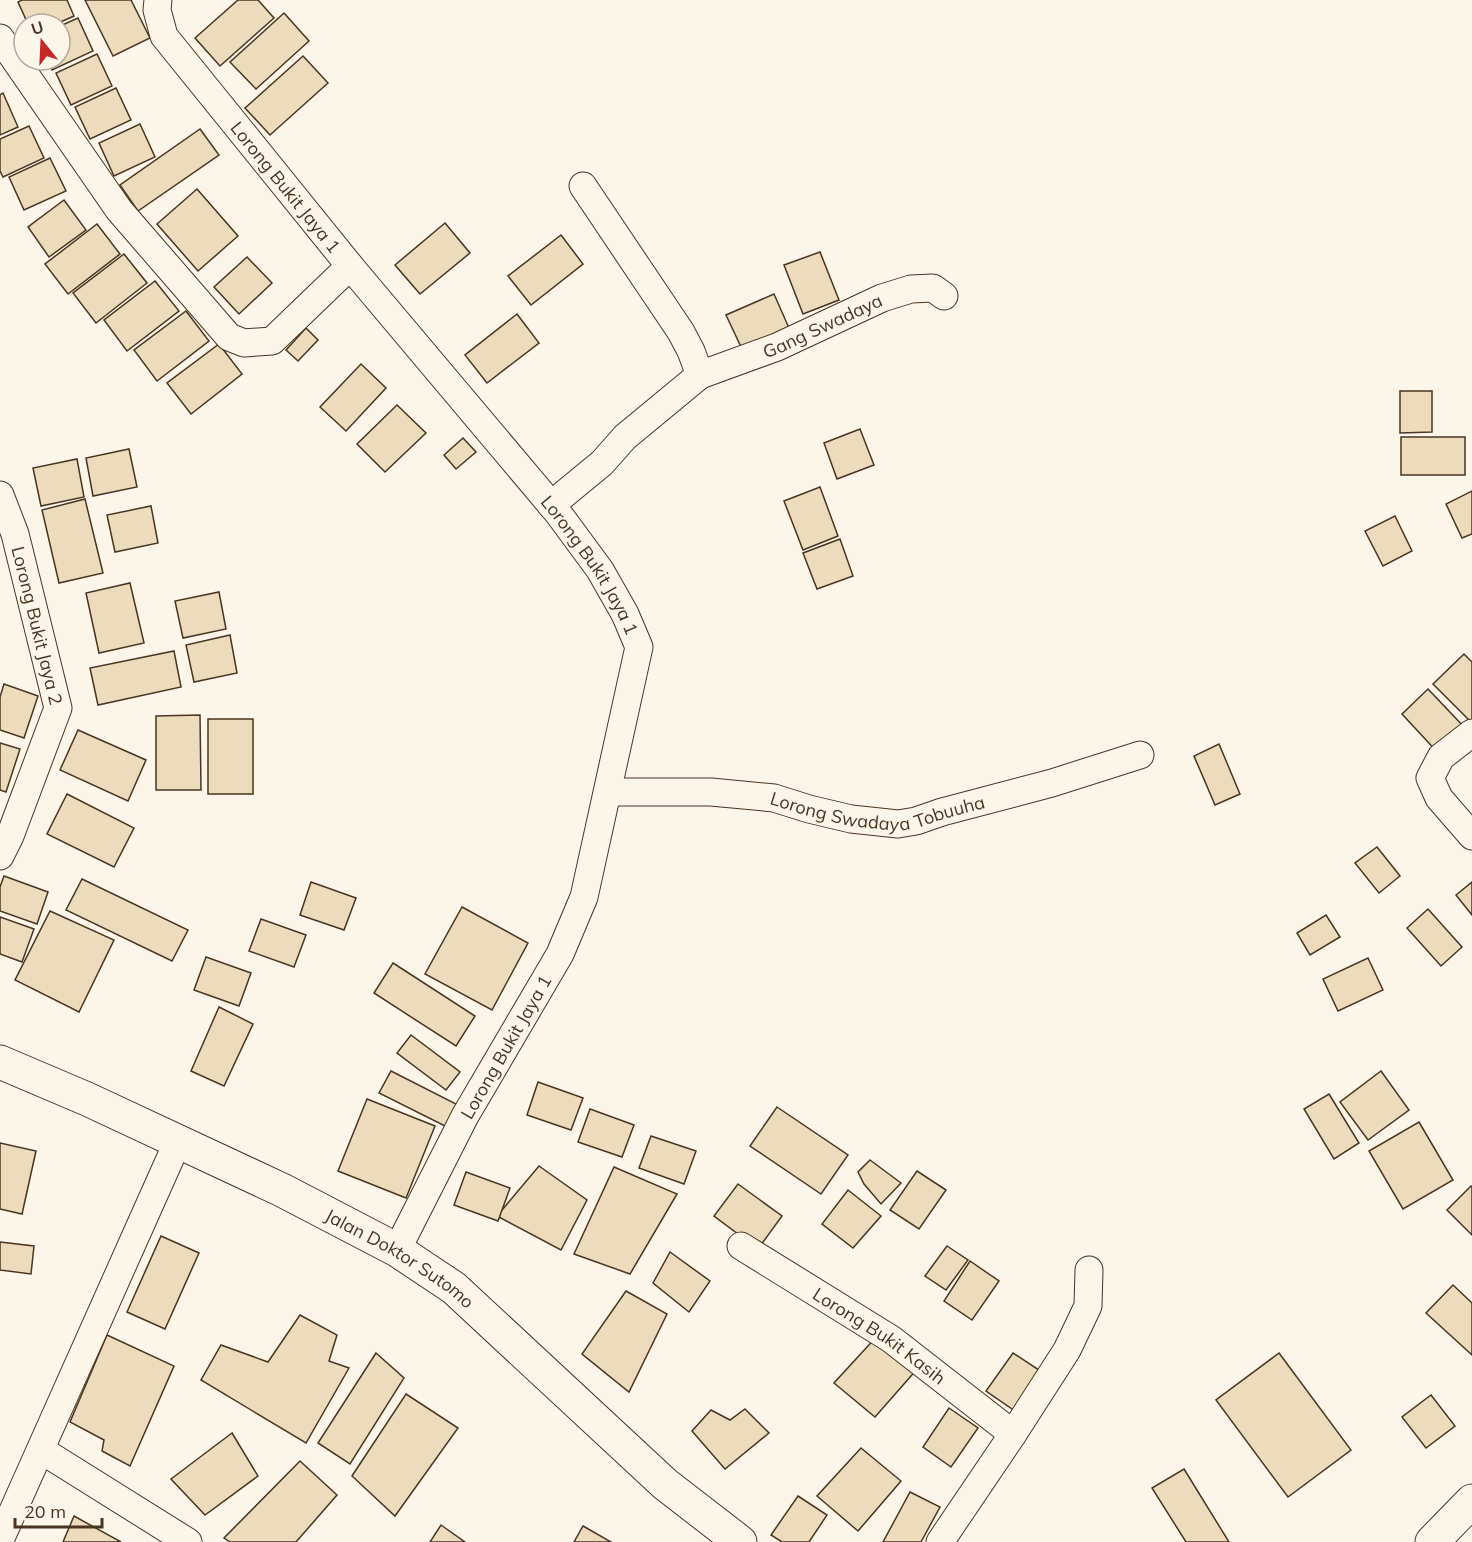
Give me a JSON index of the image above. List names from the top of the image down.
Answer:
{
  "streets": {
    "main road": ["Jalan Doktor Sutomo"],
    "street": [
      "Lorong Bukit Jaya 1",
      "Gang Swadaya",
      "Lorong Bukit Jaya 2",
      "Lorong Swadaya Tobuuha",
      "Lorong Bukit Kasih"
    ]
  },
  "crossings": [
    ["Lorong Bukit Jaya 1", "Gang Swadaya"],
    ["Lorong Bukit Jaya 1", "Lorong Swadaya Tobuuha"],
    ["Lorong Bukit Jaya 1", "Jalan Doktor Sutomo"]
  ],
  "scale_bar": "20 m",
  "north": "top"
}
